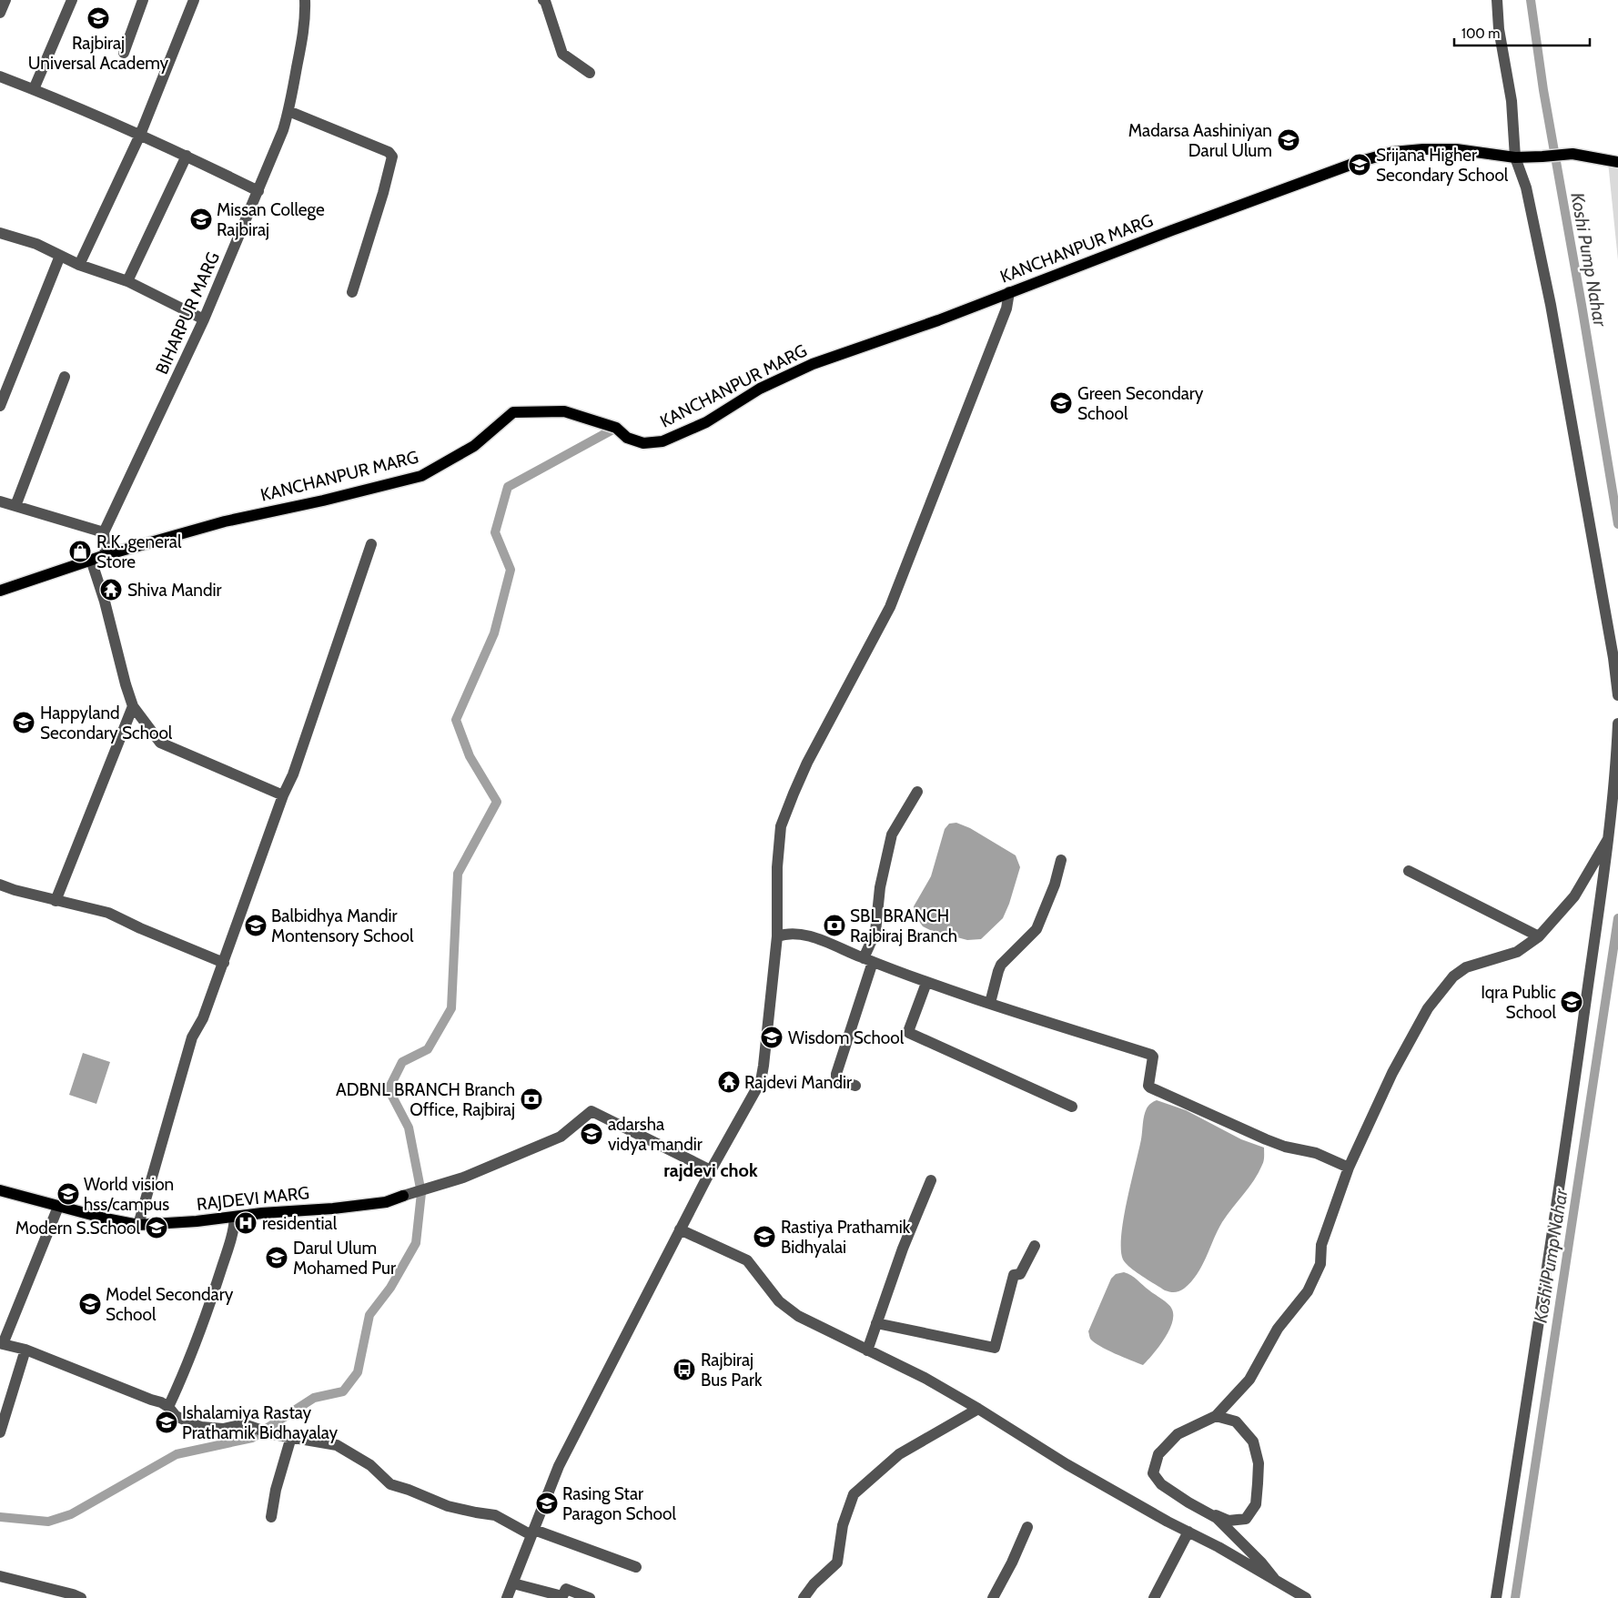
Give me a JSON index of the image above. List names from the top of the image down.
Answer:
{
  "streets": {
    "main road": ["KANCHANPUR MARG", "RAJDEVI MARG"],
    "street": ["BIHARPUR MARG"]
  },
  "crossings": [
    ["KANCHANPUR MARG", "BIHARPUR MARG"]
  ],
  "districts": ["rajdevi chok"],
  "water": ["Koshi Pump Nahar"],
  "places": {
    "school or university": [
      "Rajbiraj Universal Academy",
      "Madarsa Aashiniyan Darul Ulum",
      "Srijana Higher Secondary School",
      "Missan College Rajbiraj",
      "Green Secondary School",
      "Happyland Secondary School",
      "Balbidhya Mandir Montensory School",
      "Iqra Public School",
      "Wisdom School",
      "adarsha vidya mandir",
      "World vision hss/campus",
      "Modern S.School",
      "Rastiya Prathamik Bidhyalai",
      "Darul Ulum Mohamed Pur",
      "Model Secondary School",
      "Ishalamiya Rastay Prathamik Bidhayalay",
      "Rasing Star Paragon School"
    ],
    "shop": ["R.K. general Store"],
    "temple": ["Shiva Mandir", "Rajdevi Mandir"],
    "bank": ["SBL BRANCH Rajbiraj Branch", "ADBNL BRANCH Branch Office, Rajbiraj"],
    "hospital": ["residential"],
    "bus stop": ["Rajbiraj Bus Park"]
  },
  "scale_bar": "100 m"
}
